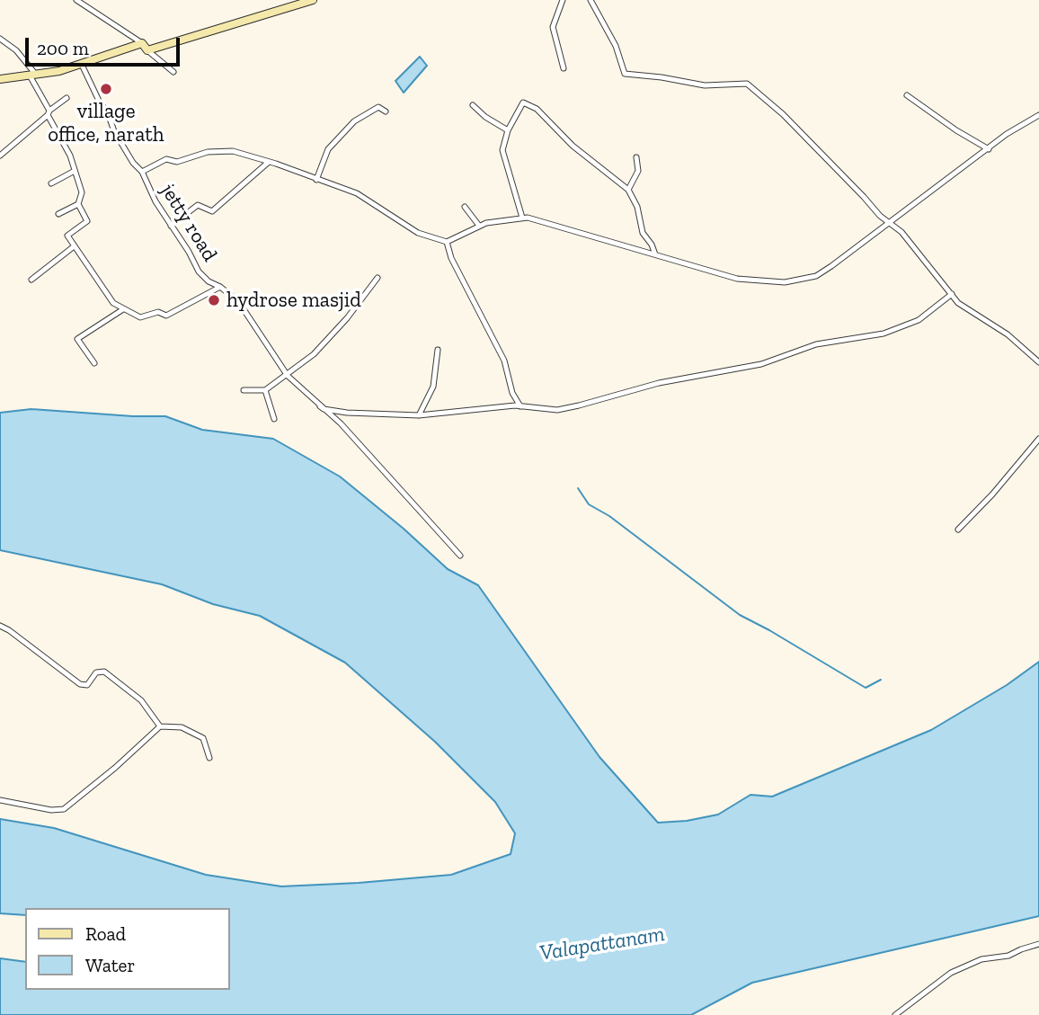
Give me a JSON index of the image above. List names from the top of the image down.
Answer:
{
  "streets": {
    "street": ["jetty road"]
  },
  "water": ["Valapattanam"],
  "places": ["village office, narath", "hydrose masjid"],
  "legend": ["Road", "Water"],
  "scale_bar": "200 m"
}
